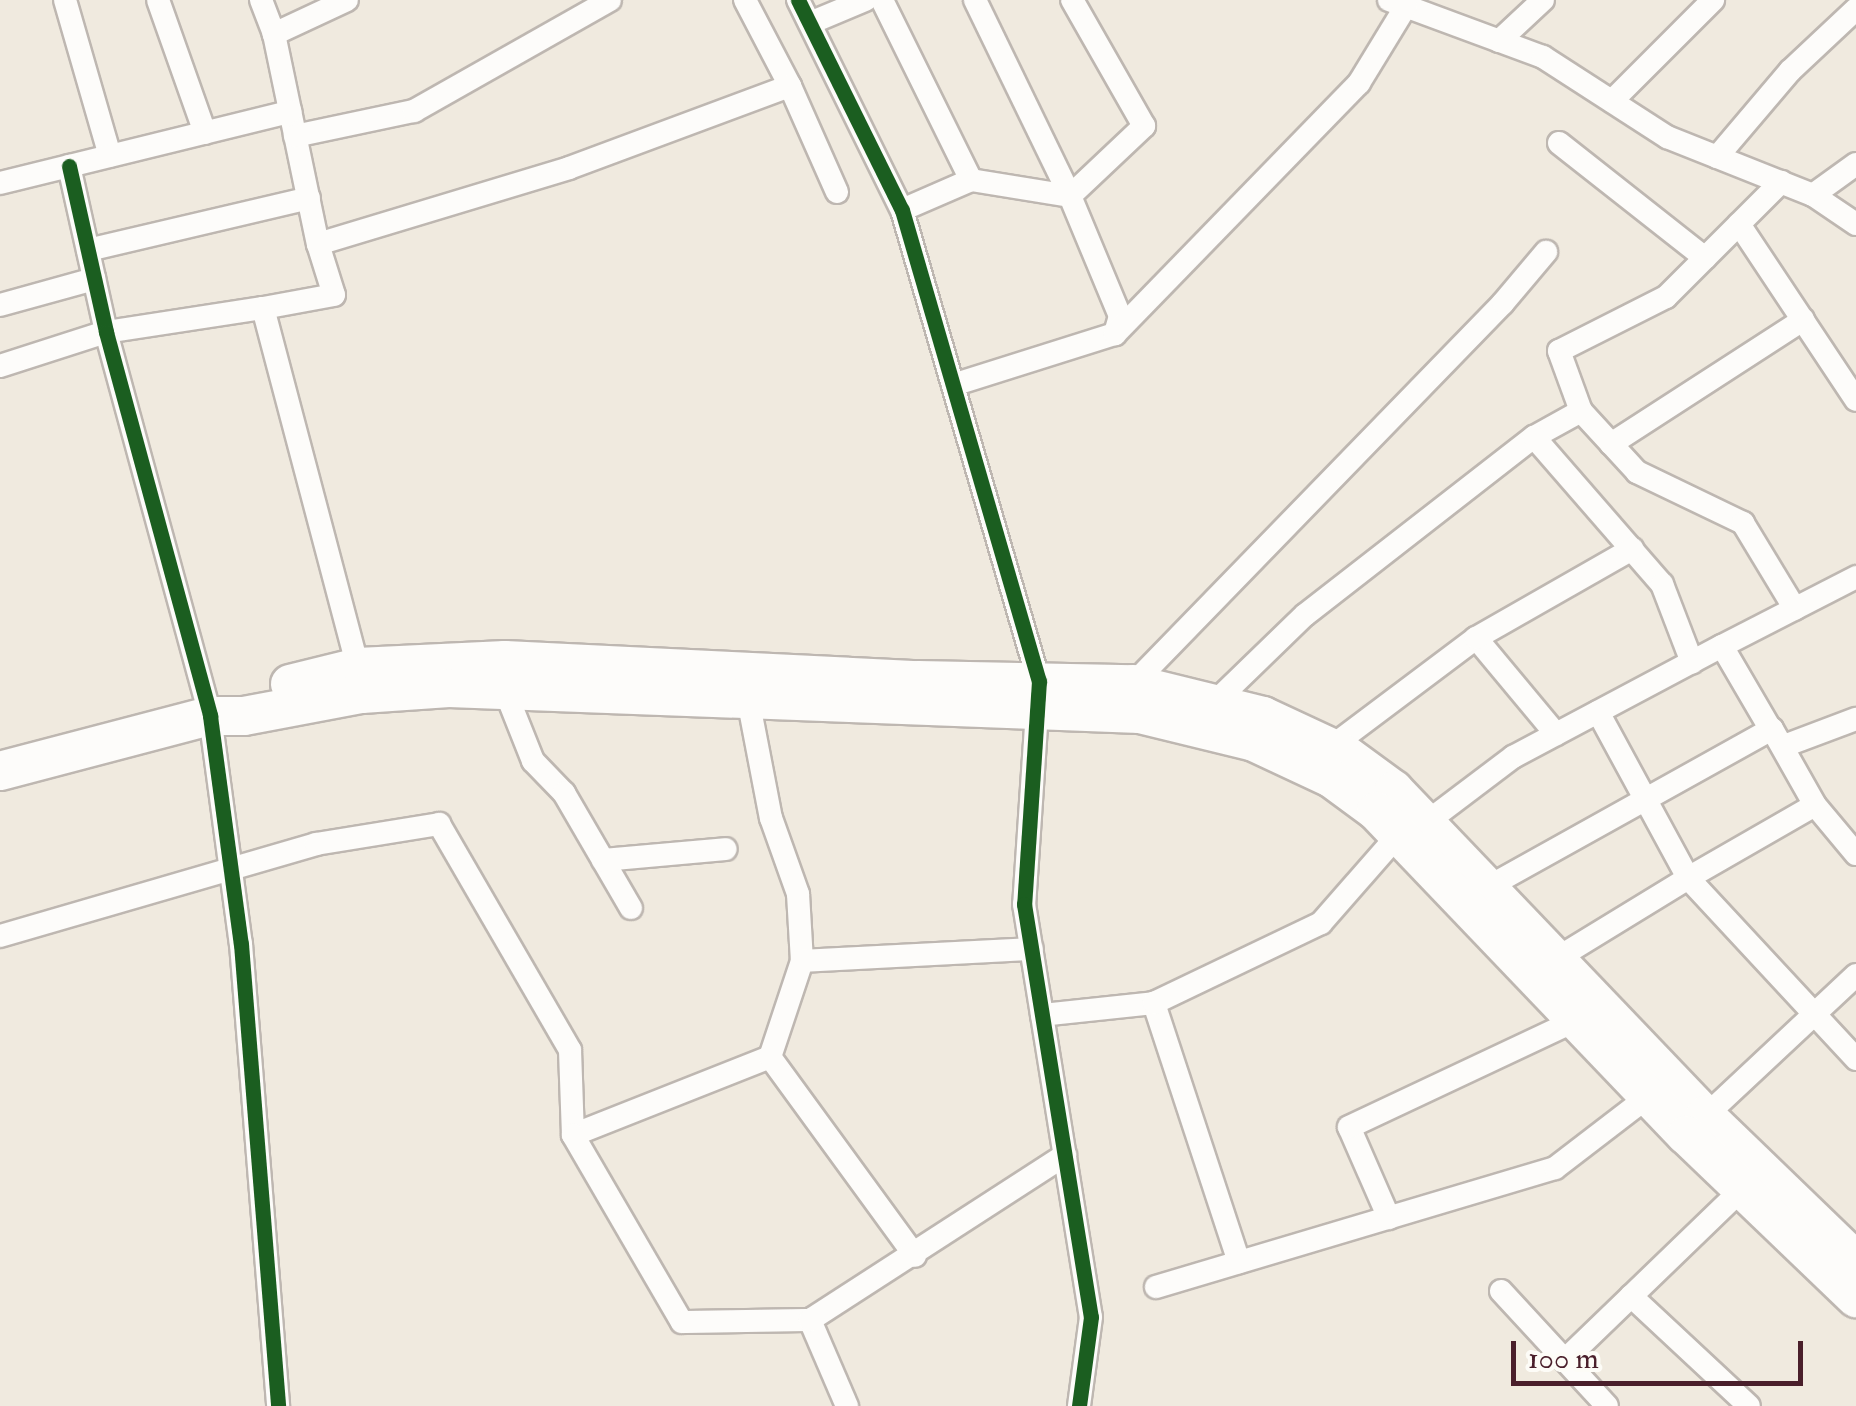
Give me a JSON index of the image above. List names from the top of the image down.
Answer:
{
  "scale_bar": "100 m"
}
